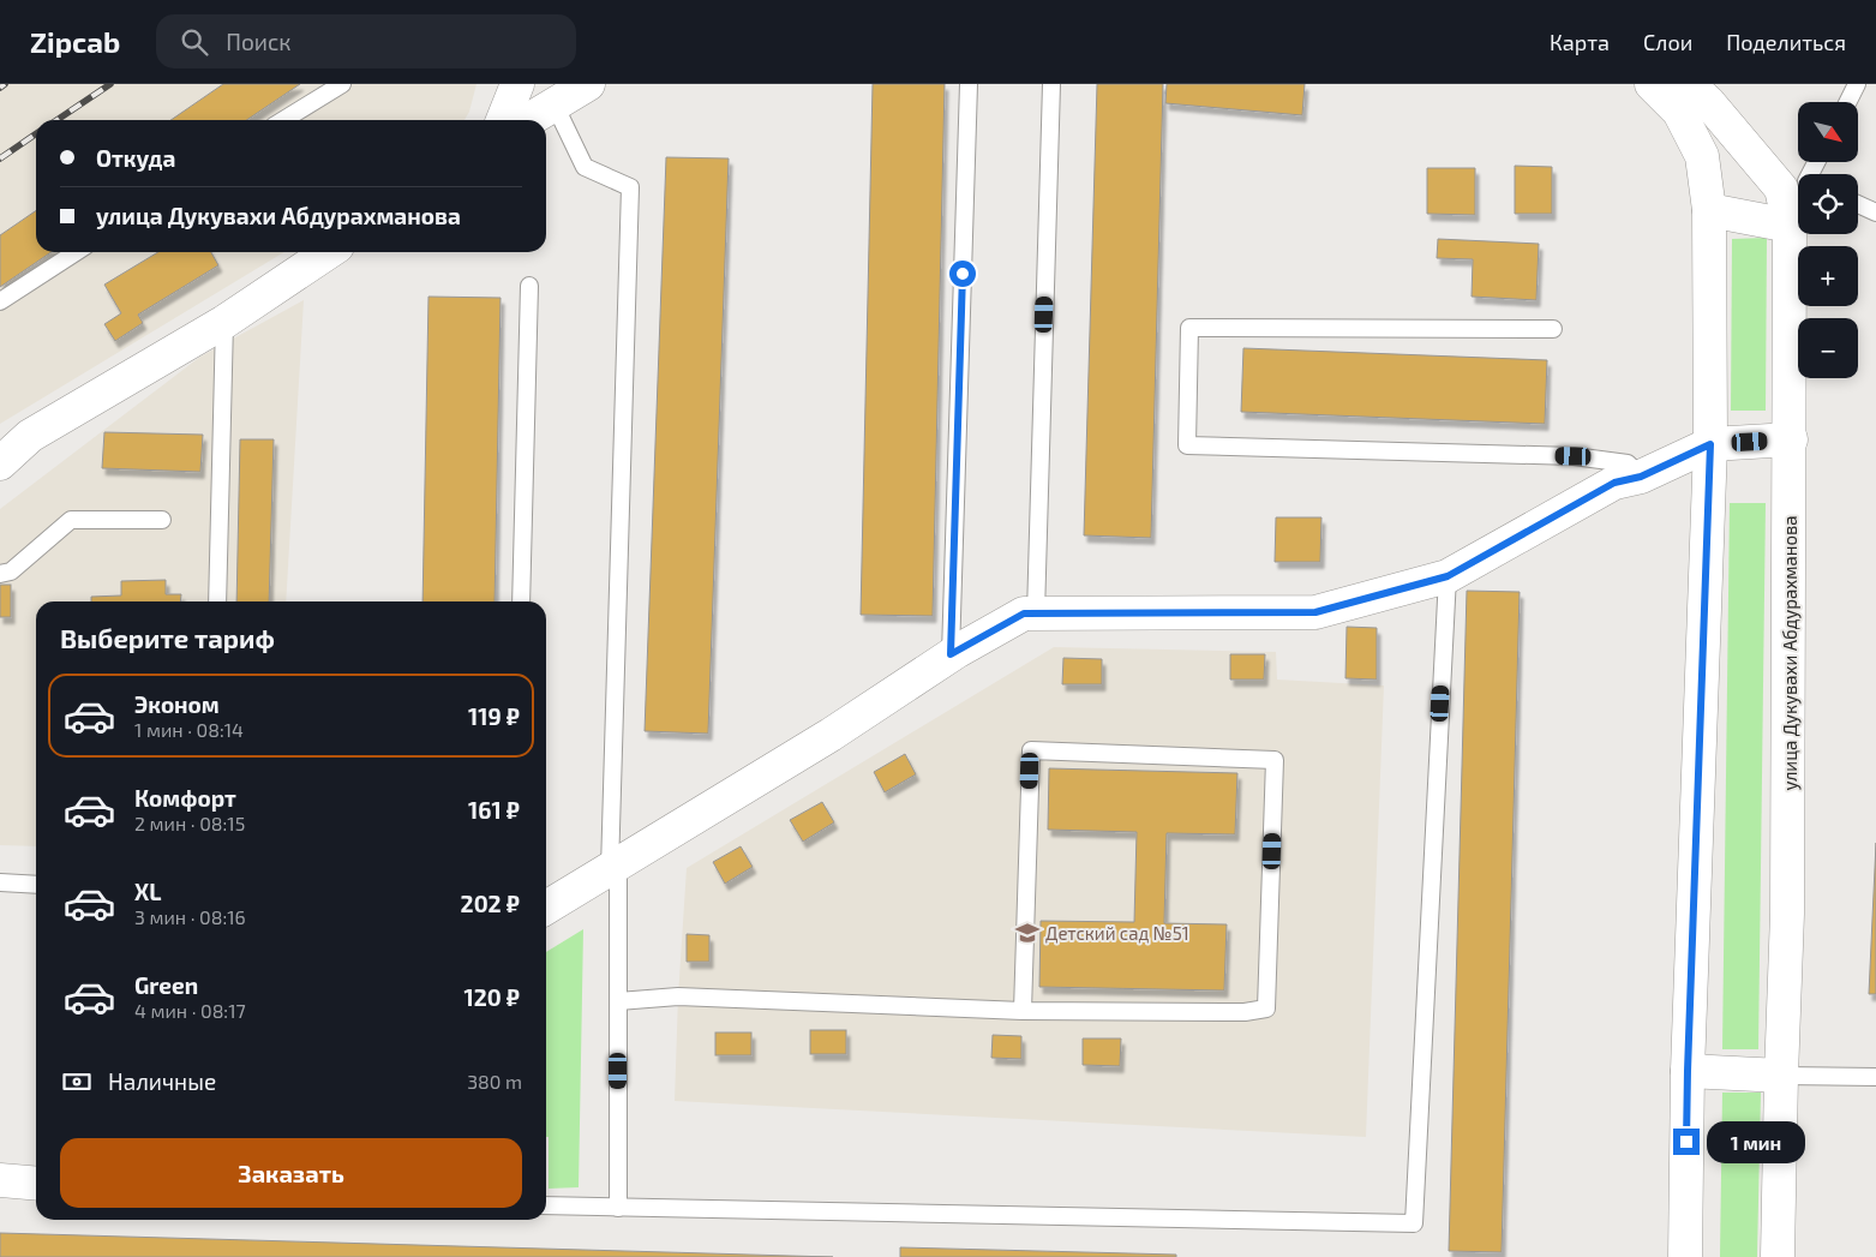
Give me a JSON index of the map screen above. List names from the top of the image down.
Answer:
{
  "streets": {
    "street": ["улица Дукувахи Абдурахманова"]
  },
  "places": {
    "school or university": ["Детский сад №51"]
  },
  "north": "bottom right",
  "page": {
    "header": "Zipcab",
    "search": "Поиск",
    "nav": ["Карта", "Слои", "Поделиться"],
    "map_buttons": ["+", "−"],
    "banner": ["Откуда", "улица Дукувахи Абдурахманова"],
    "heading": "Выберите тариф",
    "list": [
      {
        "name": "Эконом",
        "note": "1 мин · 08:14",
        "value": "119 ₽"
      },
      {
        "name": "Комфорт",
        "note": "2 мин · 08:15",
        "value": "161 ₽"
      },
      {
        "name": "XL",
        "note": "3 мин · 08:16",
        "value": "202 ₽"
      },
      {
        "name": "Green",
        "note": "4 мин · 08:17",
        "value": "120 ₽"
      }
    ],
    "pay": ["Наличные", "380 m"],
    "bubble": "1 мин",
    "buttons": "Заказать"
  }
}
